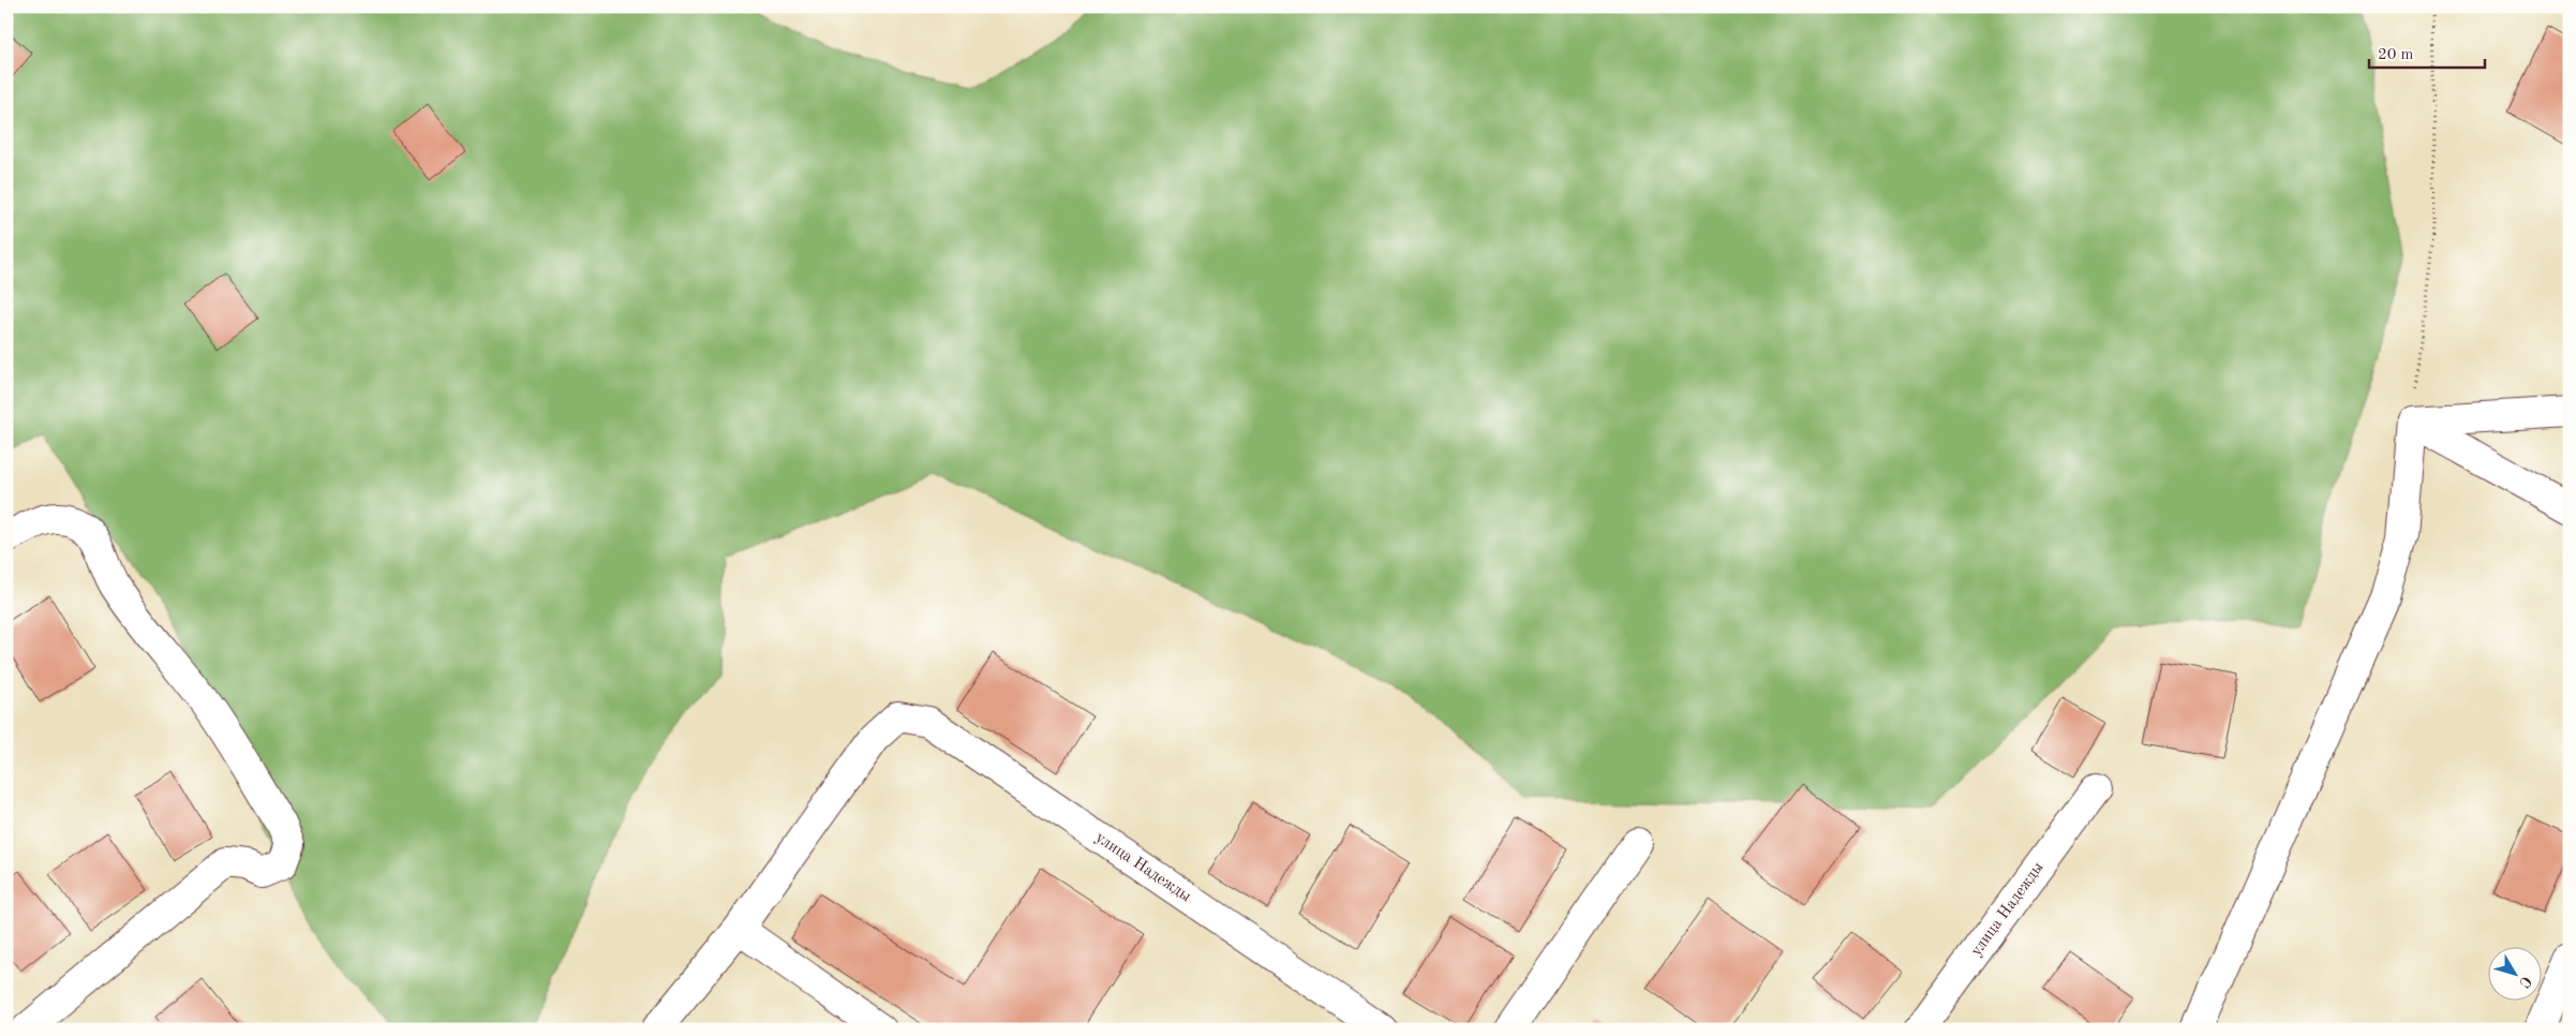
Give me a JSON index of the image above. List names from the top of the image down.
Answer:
{
  "streets": {
    "street": ["улица Надежды"]
  },
  "scale_bar": "20 m",
  "north": "bottom right"
}
